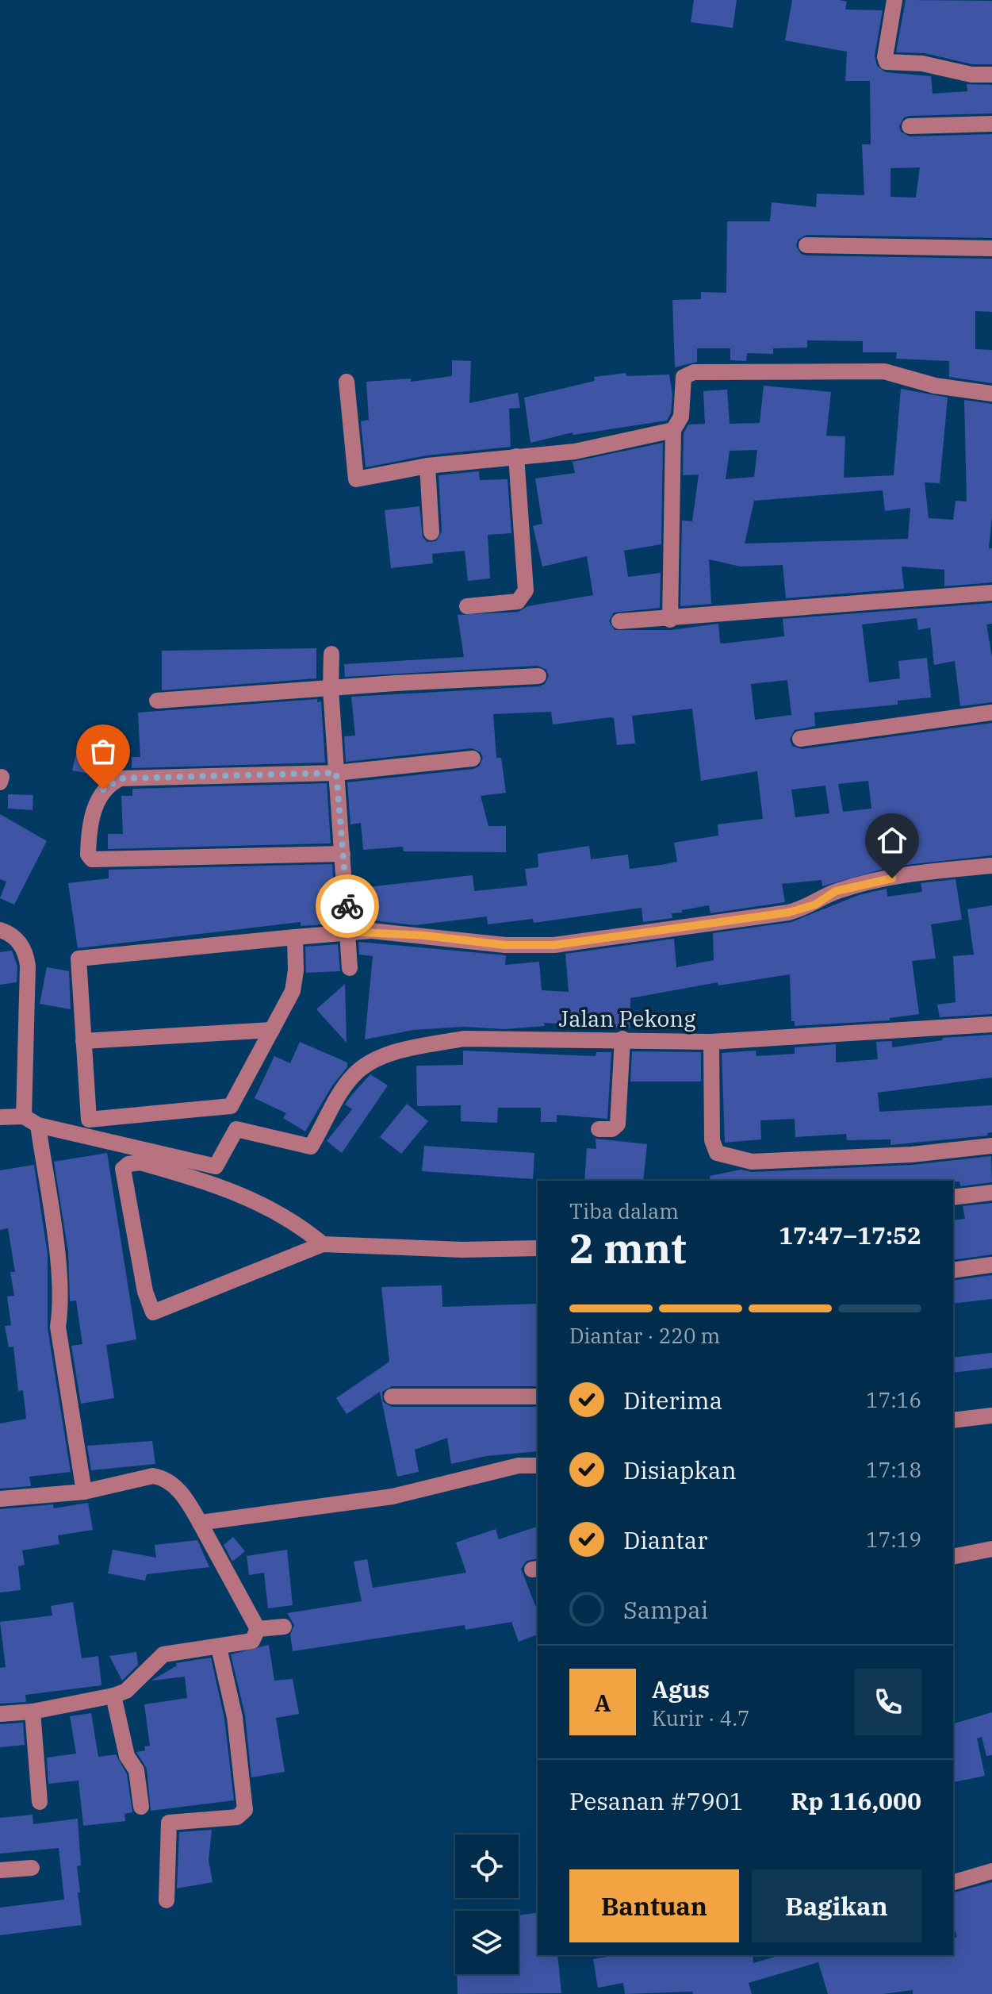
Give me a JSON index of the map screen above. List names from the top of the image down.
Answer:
{
  "streets": {
    "street": ["Jalan Pekong"]
  },
  "page": {
    "heading": ["2 mnt", "Tiba dalam", "17:47–17:52"],
    "panel": [
      "Agus",
      "Kurir · 4.7",
      "Pesanan #7901",
      "Rp 116,000"
    ],
    "bar": "Diantar · 220 m",
    "list": [
      ["Diterima", "17:16"],
      ["Disiapkan", "17:18"],
      ["Diantar", "17:19"],
      "Sampai"
    ],
    "round": "A",
    "buttons": ["Bantuan", "Bagikan"]
  }
}
